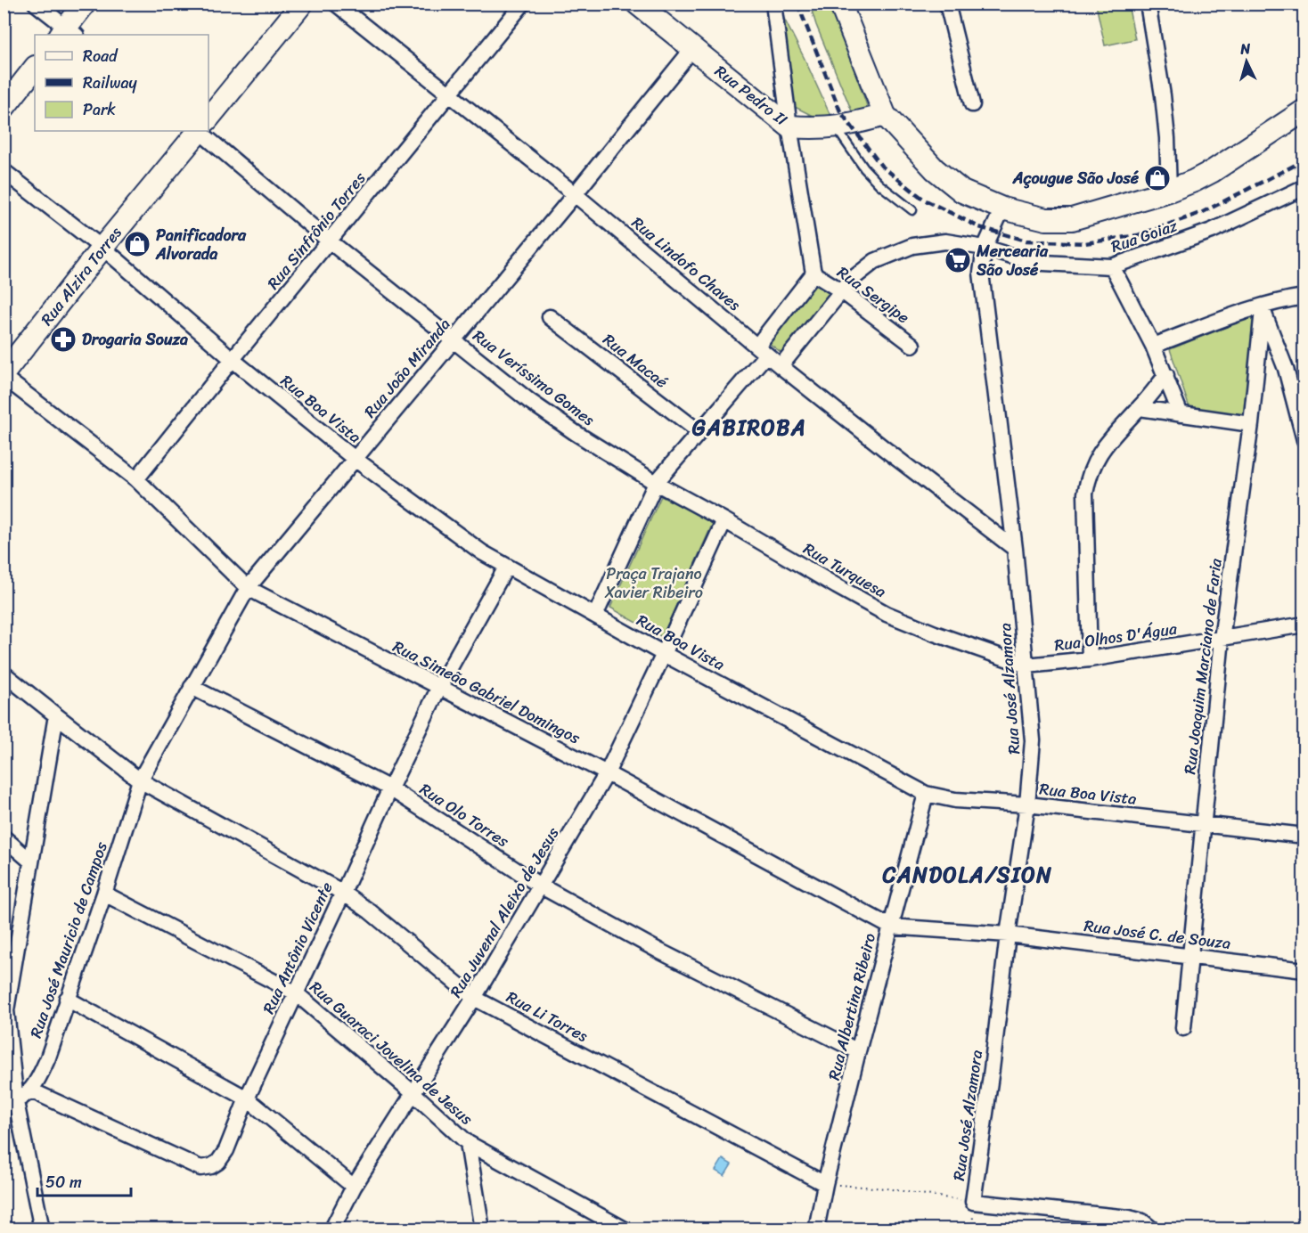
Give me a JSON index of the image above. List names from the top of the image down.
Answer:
{
  "streets": {
    "main road": ["Rua Pedro II", "Rua Alzira Torres"],
    "street": [
      "Rua Sinfrônio Torres",
      "Rua Goiaz",
      "Rua Lindofo Chaves",
      "Rua Sergipe",
      "Rua Macaé",
      "Rua João Miranda",
      "Rua Veríssimo Gomes",
      "Rua Boa Vista",
      "Rua Turquesa",
      "Rua Olhos D'Água",
      "Rua Joaquim Marciano de Faria",
      "Rua José Alzamora",
      "Rua Simeão Gabriel Domingos",
      "Rua Olo Torres",
      "Rua Juvenal Aleixo de Jesus",
      "Rua José C. de Souza",
      "Rua José Mauricio de Campos",
      "Rua Antônio Vicente",
      "Rua Albertina Ribeiro",
      "Rua Li Torres",
      "Rua Guaraci Jovelina de Jesus"
    ]
  },
  "crossings": [
    ["Rua Pedro II", "Rua João Miranda"],
    ["Rua Sinfrônio Torres", "Rua Lindofo Chaves"],
    ["Rua Sinfrônio Torres", "Rua Veríssimo Gomes"],
    ["Rua Sinfrônio Torres", "Rua Boa Vista"],
    ["Rua Sinfrônio Torres", "Rua Simeão Gabriel Domingos"],
    ["Rua Goiaz", "Rua Lindofo Chaves"],
    ["Rua Goiaz", "Rua Sergipe"],
    ["Rua Goiaz", "Rua José Alzamora"],
    ["Rua Lindofo Chaves", "Rua João Miranda"],
    ["Rua Lindofo Chaves", "Rua José Alzamora"],
    ["Rua Alzira Torres", "Rua Boa Vista"],
    ["Rua Alzira Torres", "Rua Simeão Gabriel Domingos"],
    ["Rua João Miranda", "Rua Veríssimo Gomes"],
    ["Rua João Miranda", "Rua Boa Vista"],
    ["Rua João Miranda", "Rua Simeão Gabriel Domingos"],
    ["Rua João Miranda", "Rua Olo Torres"],
    ["Rua João Miranda", "Rua José Mauricio de Campos"],
    ["Rua João Miranda", "Rua Li Torres"],
    ["Rua Veríssimo Gomes", "Rua Turquesa"],
    ["Rua Boa Vista", "Rua Joaquim Marciano de Faria"],
    ["Rua Boa Vista", "Rua José Alzamora"],
    ["Rua Boa Vista", "Rua Juvenal Aleixo de Jesus"],
    ["Rua Boa Vista", "Rua Antônio Vicente"],
    ["Rua Boa Vista", "Rua Albertina Ribeiro"],
    ["Rua Turquesa", "Rua Olhos D'Água"],
    ["Rua Turquesa", "Rua José Alzamora"],
    ["Rua Turquesa", "Rua Juvenal Aleixo de Jesus"],
    ["Rua Olhos D'Água", "Rua Joaquim Marciano de Faria"],
    ["Rua Olhos D'Água", "Rua José Alzamora"],
    ["Rua Joaquim Marciano de Faria", "Rua José C. de Souza"],
    ["Rua José Alzamora", "Rua Simeão Gabriel Domingos"],
    ["Rua José Alzamora", "Rua José C. de Souza"],
    ["Rua Simeão Gabriel Domingos", "Rua Juvenal Aleixo de Jesus"],
    ["Rua Simeão Gabriel Domingos", "Rua José C. de Souza"],
    ["Rua Simeão Gabriel Domingos", "Rua Antônio Vicente"],
    ["Rua Simeão Gabriel Domingos", "Rua Albertina Ribeiro"],
    ["Rua Olo Torres", "Rua Juvenal Aleixo de Jesus"],
    ["Rua Olo Torres", "Rua Antônio Vicente"],
    ["Rua Olo Torres", "Rua Albertina Ribeiro"],
    ["Rua Juvenal Aleixo de Jesus", "Rua Li Torres"],
    ["Rua Juvenal Aleixo de Jesus", "Rua Guaraci Jovelina de Jesus"],
    ["Rua José Mauricio de Campos", "Rua Antônio Vicente"],
    ["Rua José Mauricio de Campos", "Rua Li Torres"],
    ["Rua José Mauricio de Campos", "Rua Guaraci Jovelina de Jesus"],
    ["Rua Antônio Vicente", "Rua Li Torres"],
    ["Rua Antônio Vicente", "Rua Guaraci Jovelina de Jesus"],
    ["Rua Albertina Ribeiro", "Rua Li Torres"]
  ],
  "districts": ["GABIROBA", "CANDOLA/SION"],
  "parks": ["Praça Trajano Xavier Ribeiro"],
  "places": {
    "shop": ["Açougue São José", "Panificadora Alvorada"],
    "supermarket": ["Mercearia São José"],
    "pharmacy": ["Drogaria Souza"]
  },
  "legend": ["Road", "Railway", "Park"],
  "scale_bar": "50 m",
  "north": "top"
}
